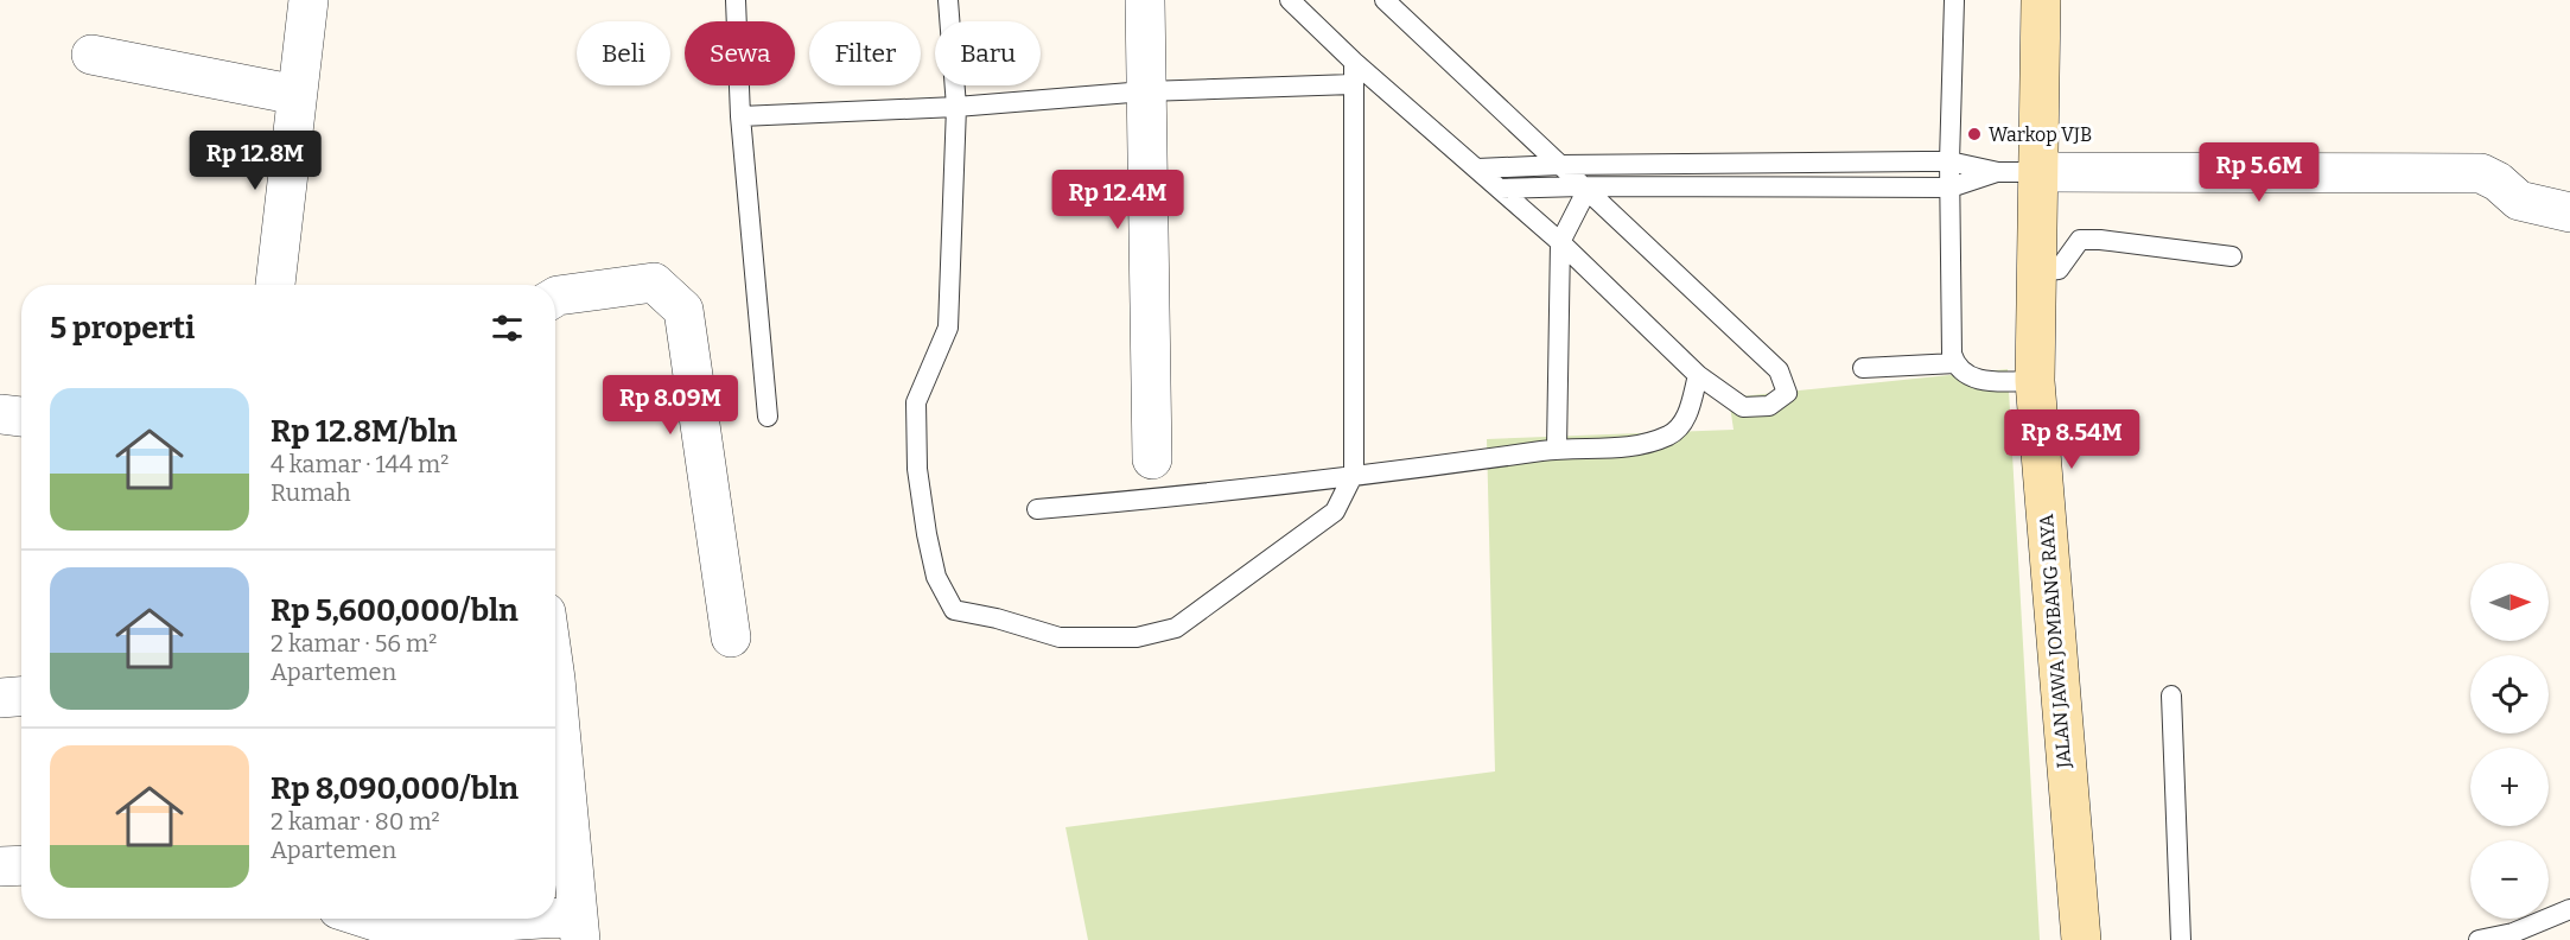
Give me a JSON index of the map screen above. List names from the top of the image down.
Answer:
{
  "streets": {
    "main road": ["JALAN JAWA JOMBANG RAYA"]
  },
  "places": ["Warkop VJB"],
  "north": "right",
  "page": {
    "chip": [
      "Beli",
      "Sewa",
      "Filter",
      "Baru"
    ],
    "price": [
      "Rp 12.8M",
      "Rp 5.6M",
      "Rp 12.4M",
      "Rp 8.09M",
      "Rp 8.54M"
    ],
    "heading": "5 properti",
    "list": [
      {
        "name": "Rp 12.8M/bln",
        "note": "4 kamar · 144 m² · Rumah"
      },
      {
        "name": "Rp 5,600,000/bln",
        "note": "2 kamar · 56 m² · Apartemen"
      },
      {
        "name": "Rp 8,090,000/bln",
        "note": "2 kamar · 80 m² · Apartemen"
      }
    ],
    "map_buttons": ["+", "−"]
  }
}
